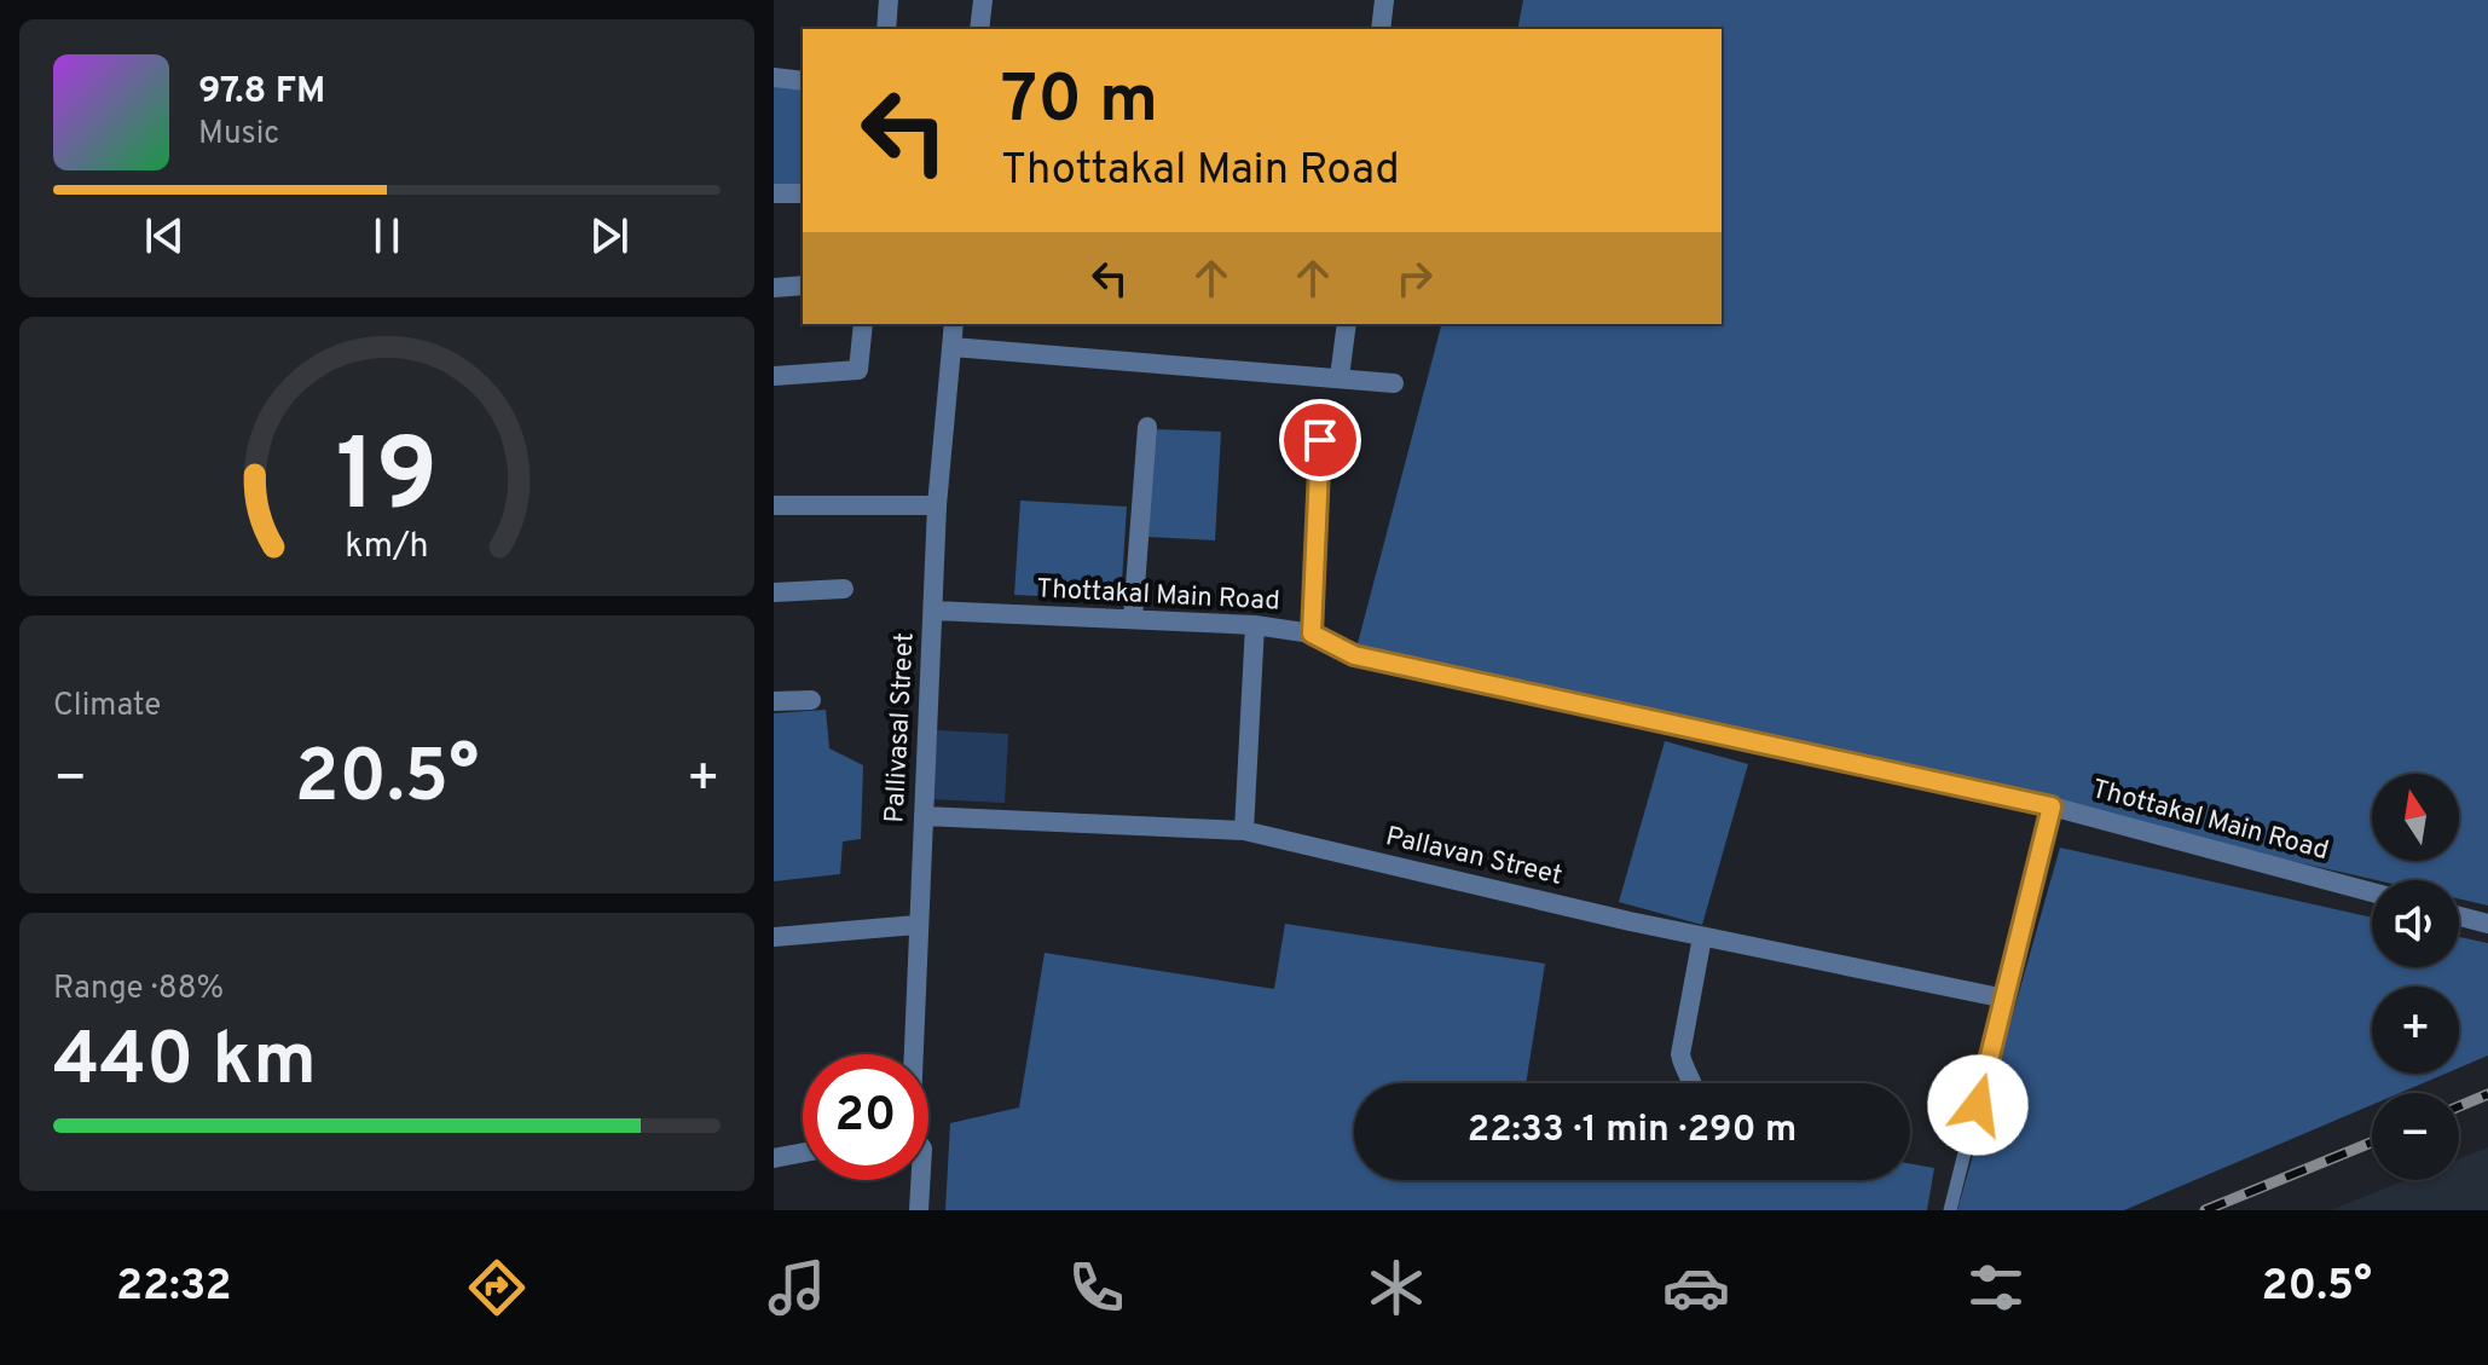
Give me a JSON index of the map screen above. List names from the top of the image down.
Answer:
{
  "streets": {
    "street": ["Thottakal Main Road", "Pallivasal Street", "Pallavan Street"]
  },
  "crossings": [
    ["Thottakal Main Road", "Pallivasal Street"],
    ["Pallivasal Street", "Pallavan Street"]
  ],
  "north": "top",
  "page": {
    "turn": ["70 m", "Thottakal Main Road"],
    "song": ["97.8 FM", "Music"],
    "tile": [
      "Climate",
      ["Range · 88%", "440 km"]
    ],
    "heat": ["−", "20.5°", "+"],
    "map_buttons": ["+", "−"],
    "limit": "20",
    "trip": "22:33 · 1 min · 290 m",
    "tabs": ["22:32", "20.5°"],
    "gauge": ["19", "km/h"]
  }
}
